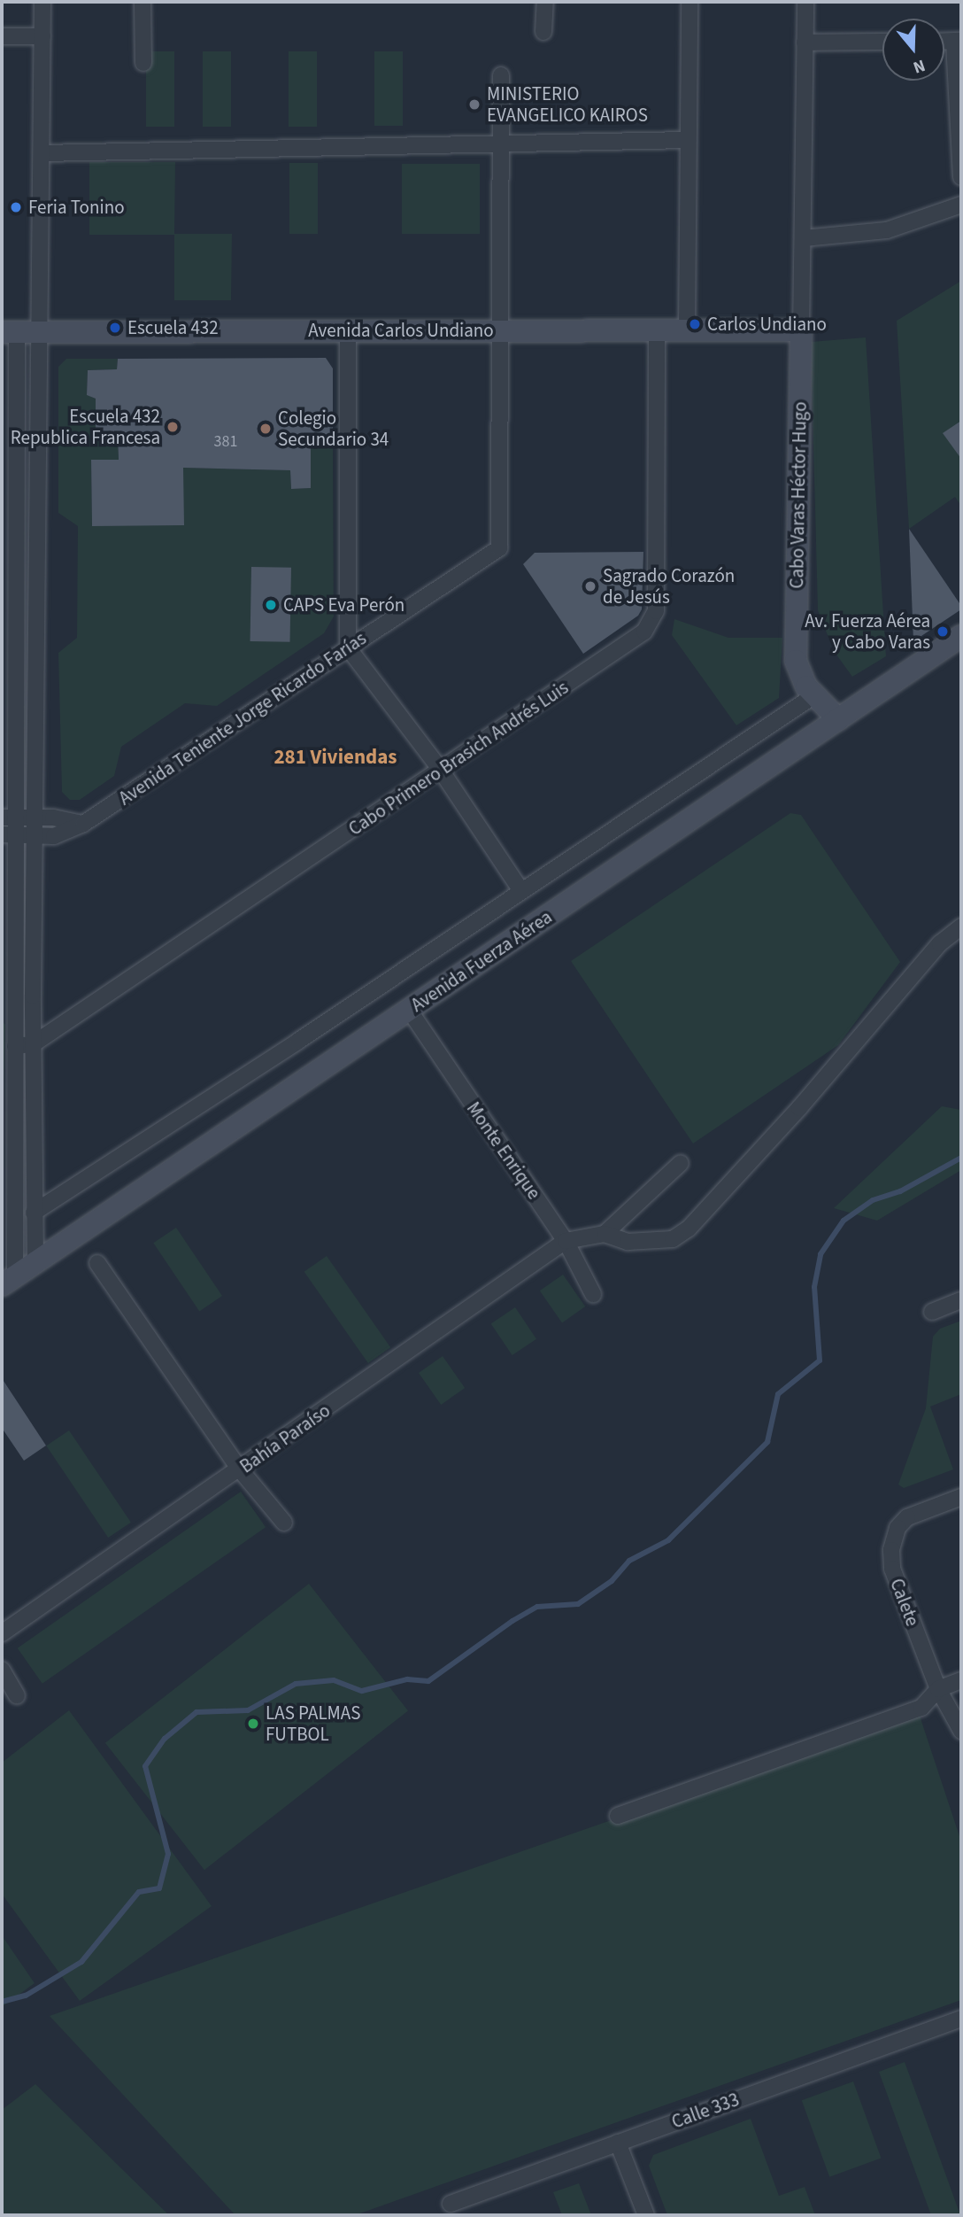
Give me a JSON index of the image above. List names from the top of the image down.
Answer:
{
  "streets": {
    "street": [
      "Avenida Carlos Undiano",
      "Cabo Varas Héctor Hugo",
      "Avenida Teniente Jorge Ricardo Farías",
      "Cabo Primero Brasich Andrés Luis",
      "Avenida Fuerza Aérea",
      "Monte Enrique",
      "Bahía Paraíso",
      "Calete",
      "Calle 333"
    ]
  },
  "crossings": [
    ["Avenida Carlos Undiano", "Cabo Varas Héctor Hugo"],
    ["Avenida Carlos Undiano", "Avenida Teniente Jorge Ricardo Farías"],
    ["Avenida Carlos Undiano", "Cabo Primero Brasich Andrés Luis"],
    ["Cabo Varas Héctor Hugo", "Avenida Fuerza Aérea"],
    ["Avenida Fuerza Aérea", "Monte Enrique"],
    ["Monte Enrique", "Bahía Paraíso"]
  ],
  "districts": ["281 Viviendas"],
  "places": [
    "MINISTERIO EVANGELICO KAIROS",
    "Feria Tonino",
    "Carlos Undiano",
    "Escuela 432",
    "Escuela 432 Republica Francesa",
    "Colegio Secundario 34",
    "Sagrado Corazón de Jesús",
    "CAPS Eva Perón",
    "Av. Fuerza Aérea y Cabo Varas",
    "LAS PALMAS FUTBOL"
  ],
  "house_numbers": ["381"],
  "north": "bottom"
}
